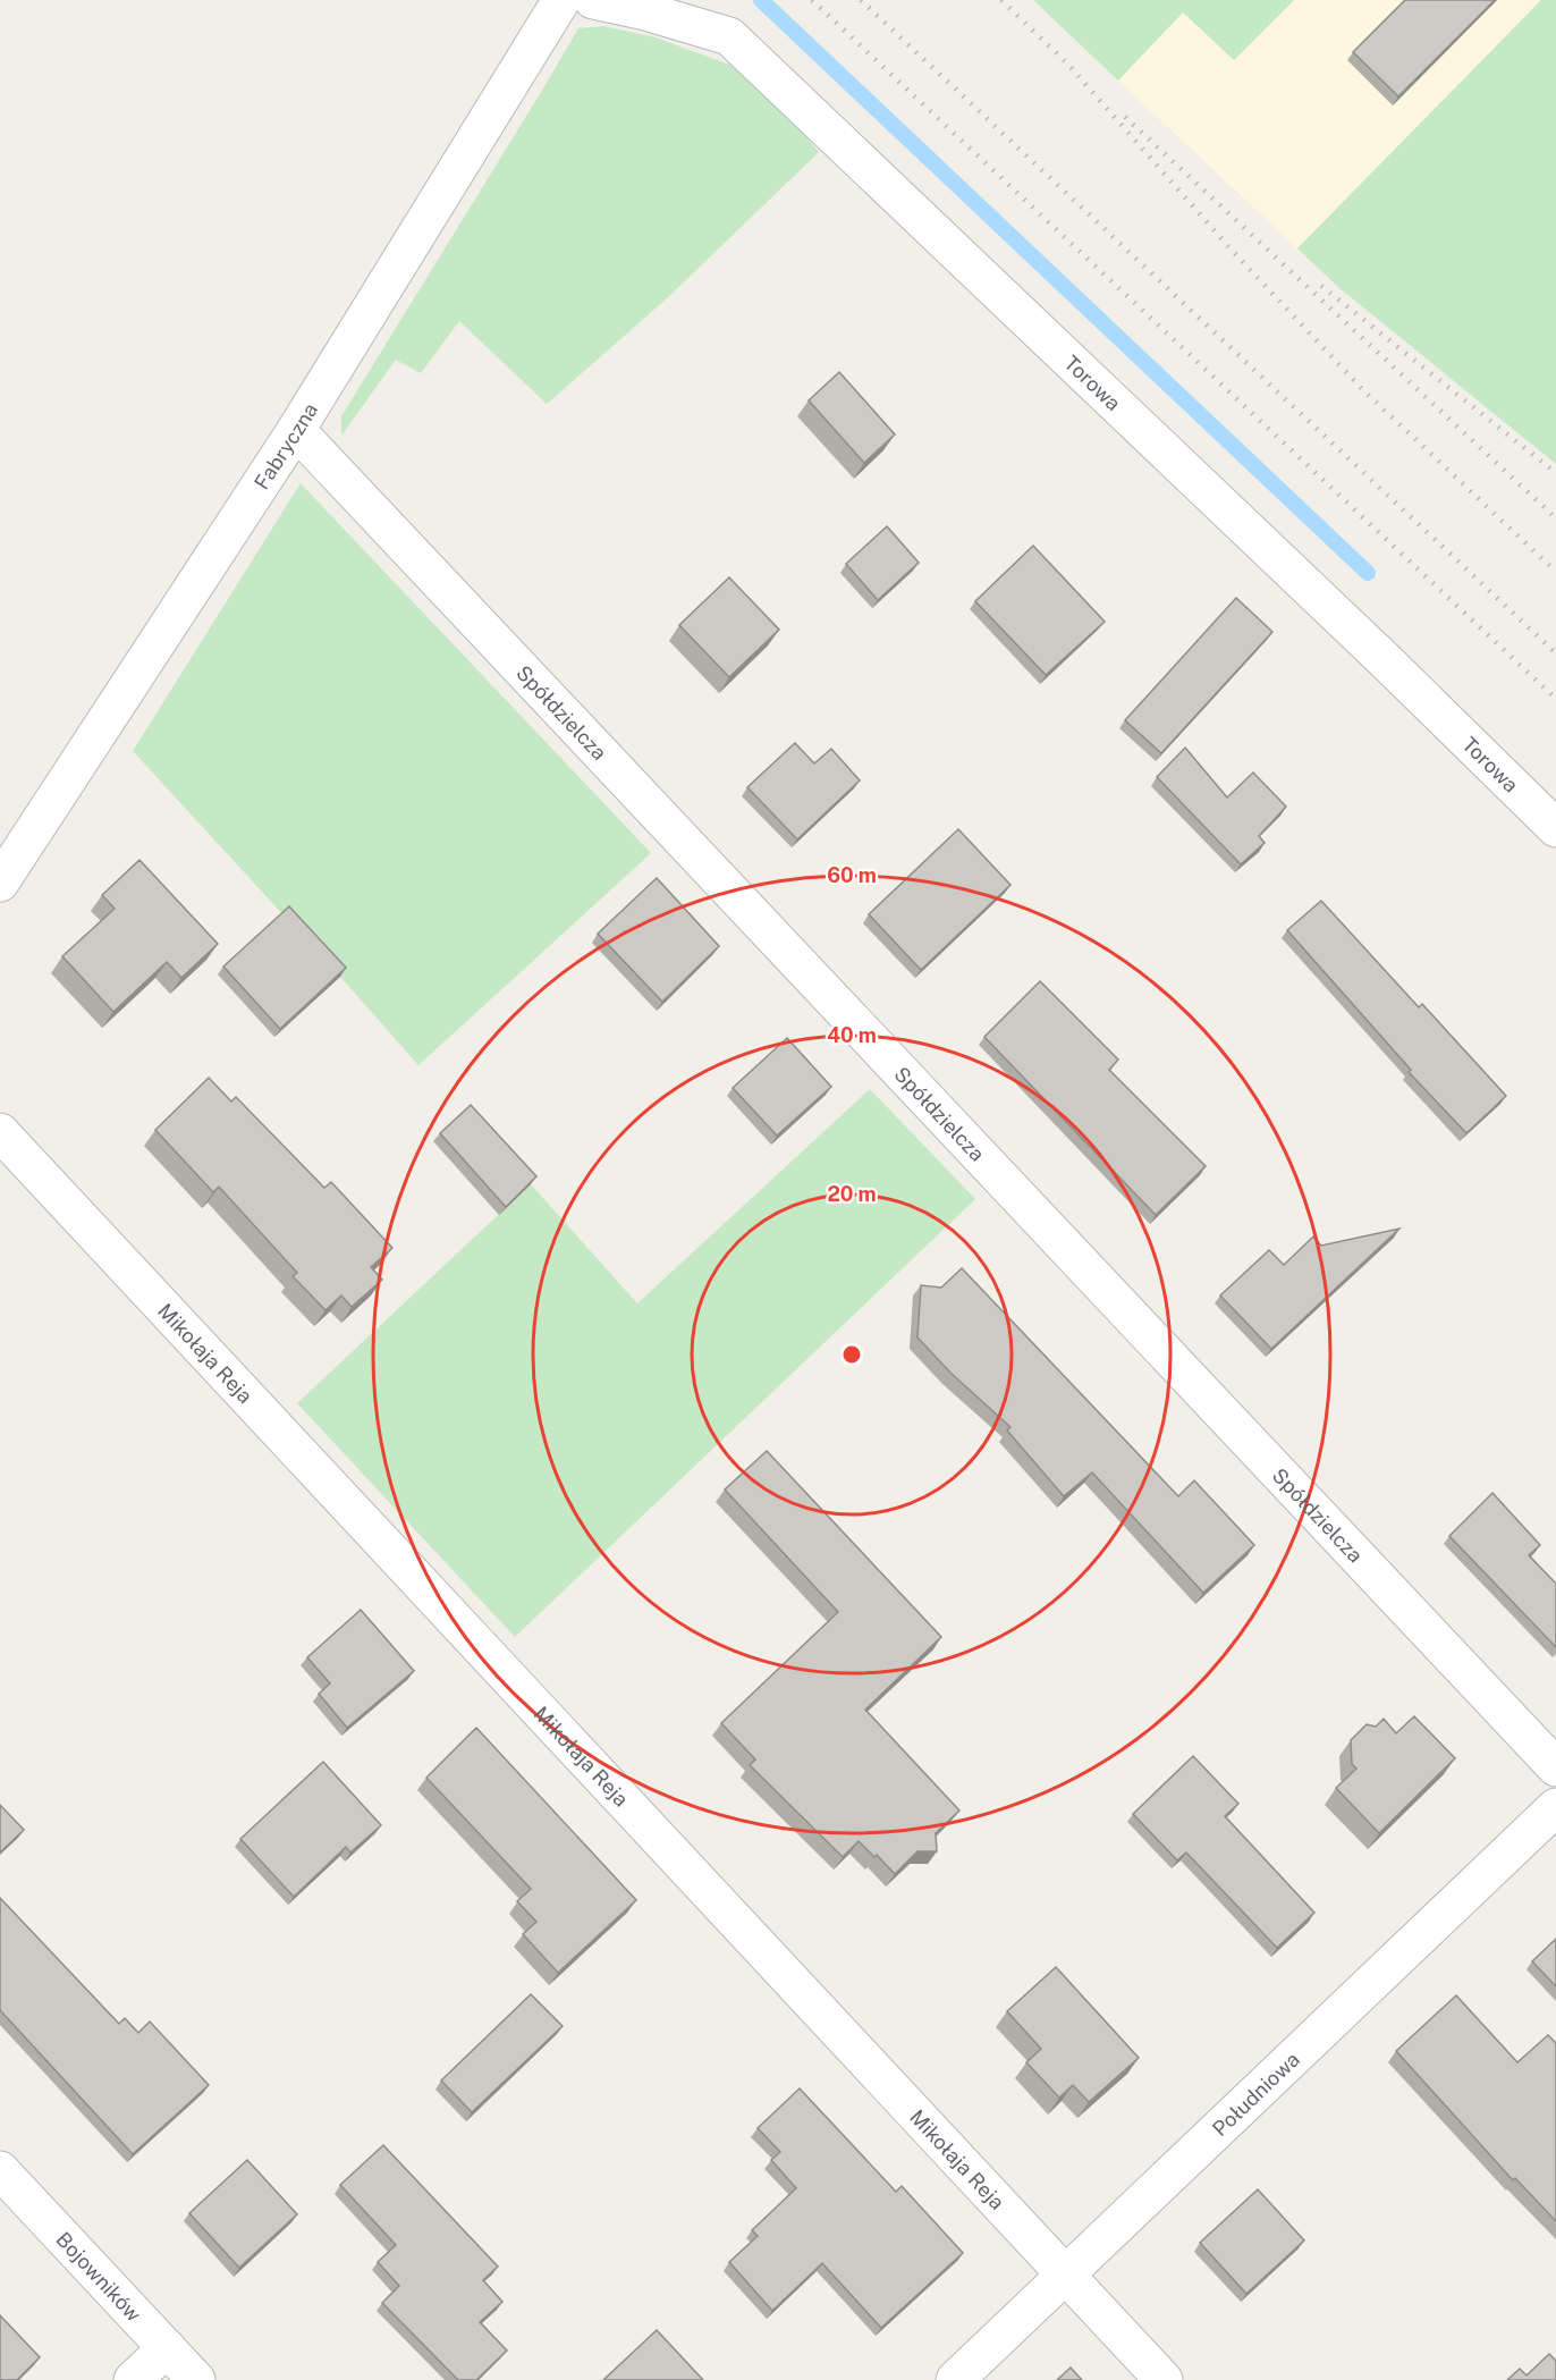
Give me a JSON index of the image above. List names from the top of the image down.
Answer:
{
  "streets": {
    "street": [
      "Torowa",
      "Fabryczna",
      "Spółdzielcza",
      "Mikołaja Reja",
      "Południowa",
      "Bojowników"
    ]
  },
  "crossings": [
    ["Fabryczna", "Spółdzielcza"],
    ["Mikołaja Reja", "Południowa"]
  ],
  "rings": ["60 m", "40 m", "20 m"]
}
